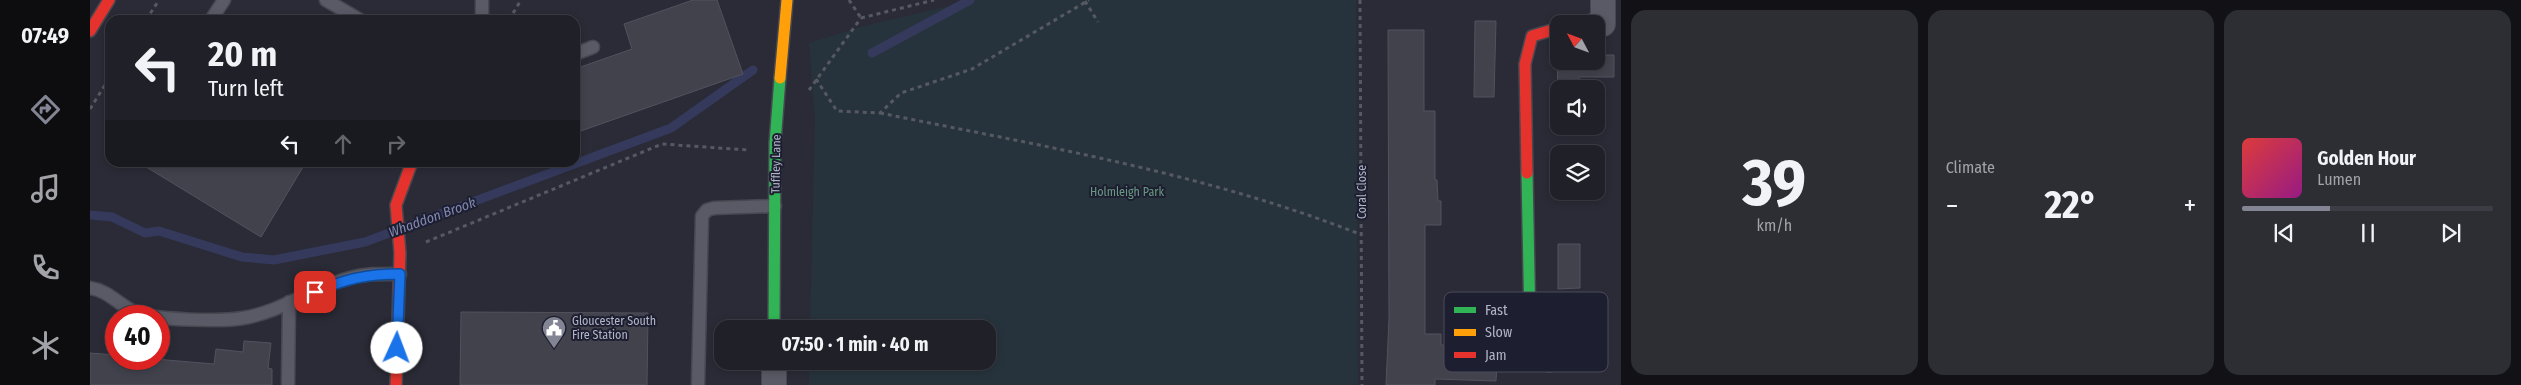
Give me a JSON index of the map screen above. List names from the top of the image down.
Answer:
{
  "streets": {
    "main road": ["Tuffley Lane"],
    "path": ["Coral Close"]
  },
  "water": ["Whaddon Brook"],
  "parks": ["Holmleigh Park"],
  "places": {
    "public building": ["Gloucester South Fire Station"]
  },
  "legend": ["Fast", "Slow", "Jam"],
  "north": "top left",
  "page": {
    "tabs": "07:49",
    "tile": [
      ["39", "km/h"],
      "Climate"
    ],
    "turn": ["20 m", "Turn left"],
    "song": ["Golden Hour", "Lumen"],
    "heat": ["−", "22°", "+"],
    "limit": "40",
    "trip": "07:50 · 1 min · 40 m"
  }
}
